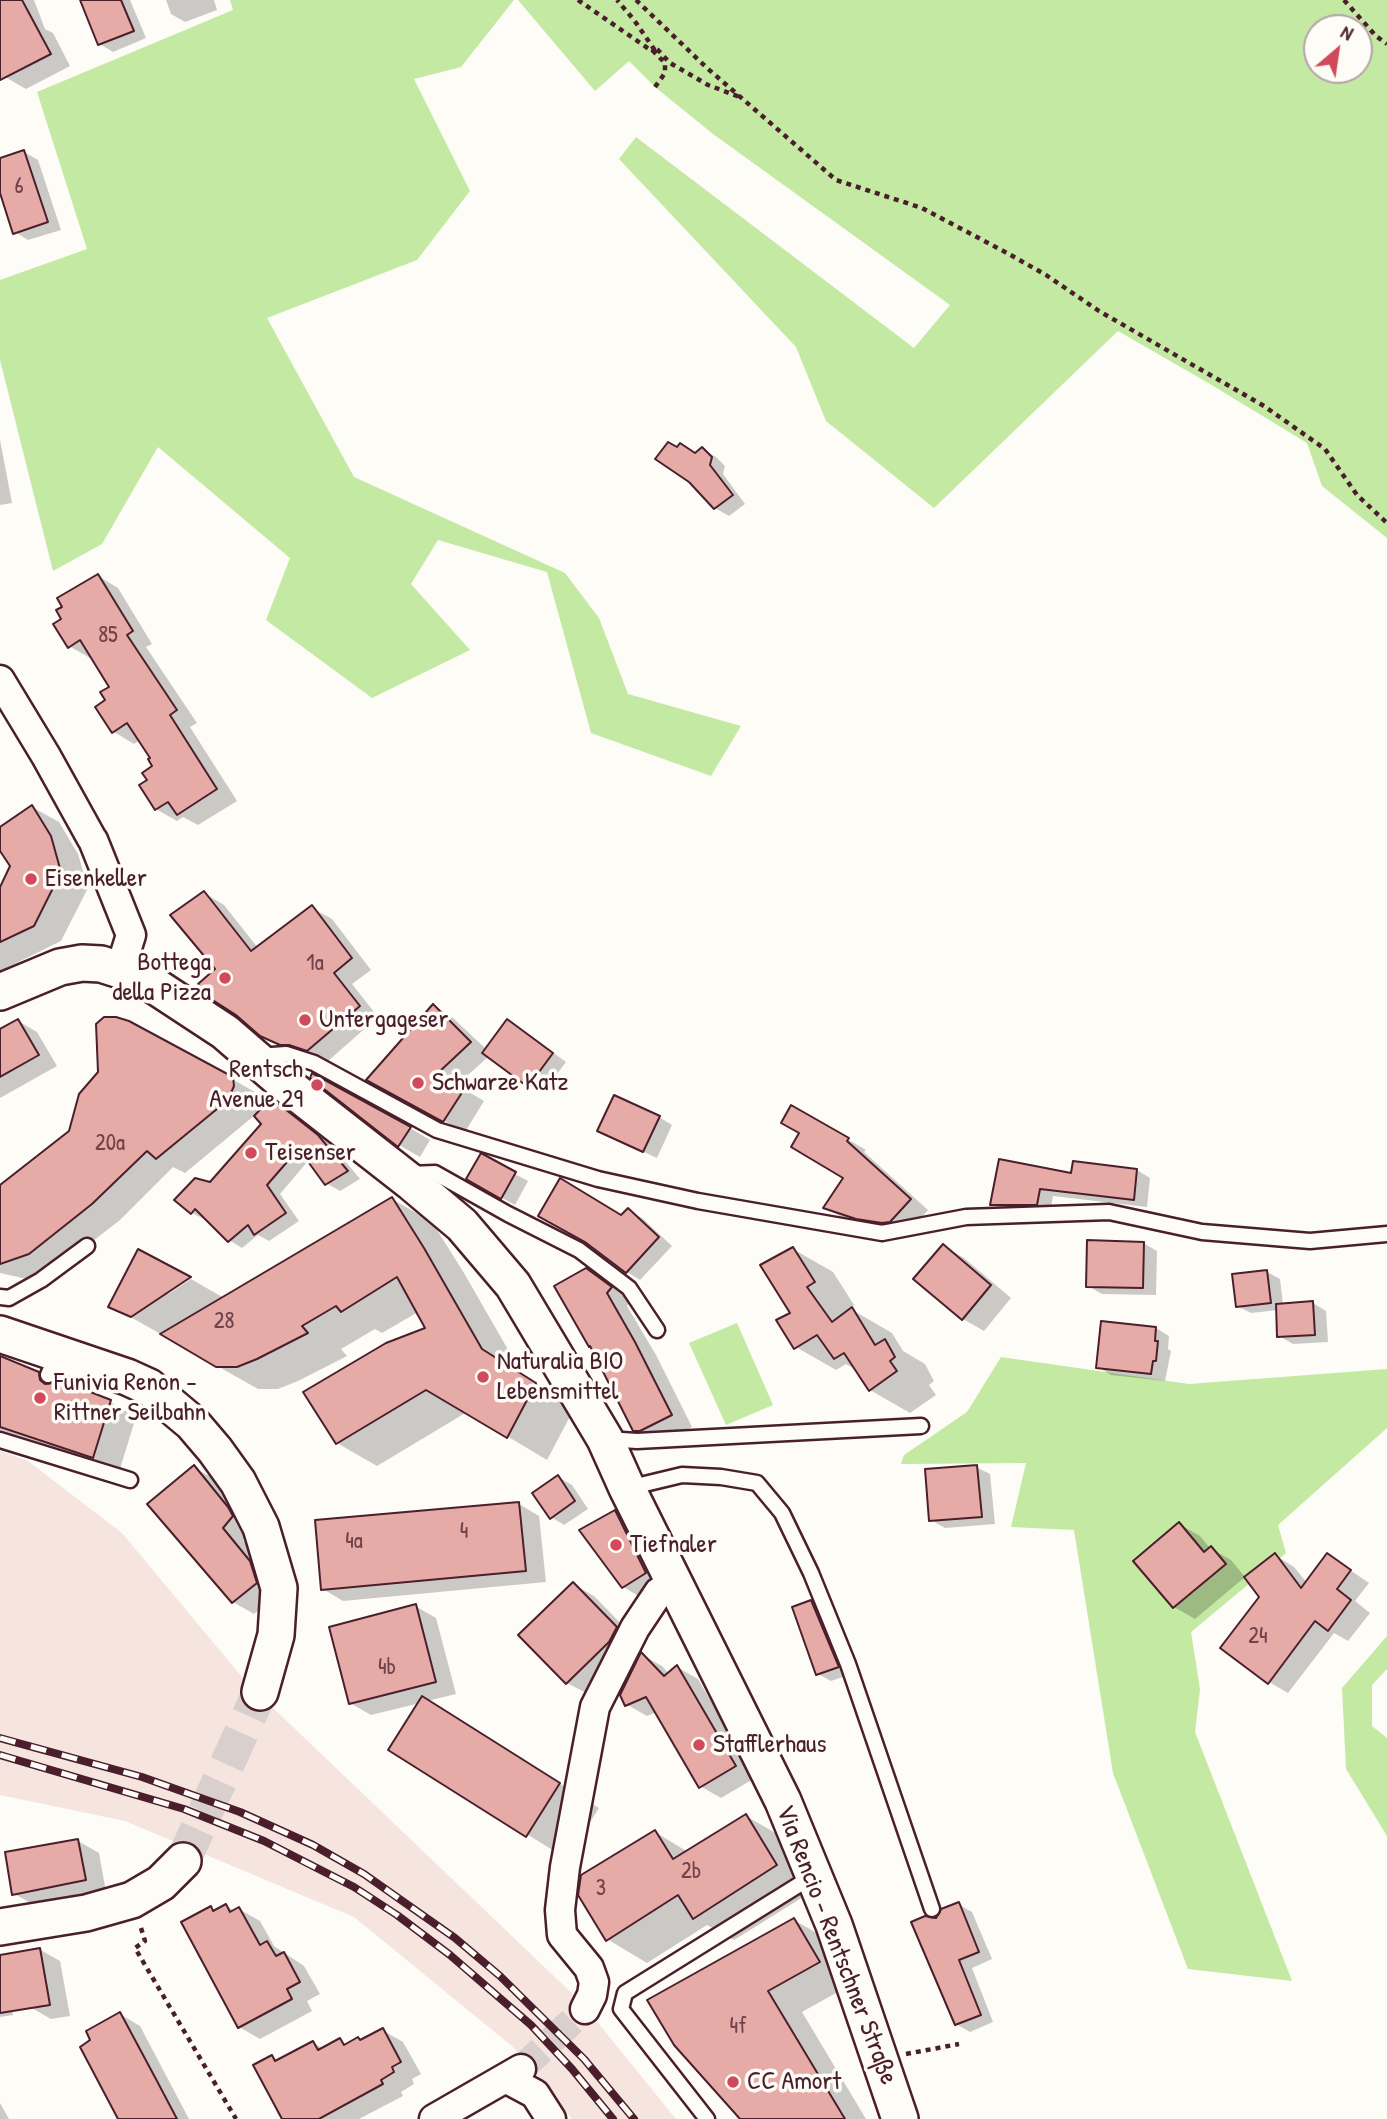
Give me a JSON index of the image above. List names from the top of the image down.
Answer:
{
  "streets": {
    "street": ["Via Rencio - Rentschner Straße"]
  },
  "places": [
    "Eisenkeller",
    "Bottega della Pizza",
    "Untergageser",
    "Schwarze Katz",
    "Rentsch Avenue 29",
    "Teisenser",
    "Naturalia BIO Lebensmittel",
    "Funivia Renon - Rittner Seilbahn",
    "Tiefnaler",
    "Stafflerhaus",
    "CC Amort"
  ],
  "house_numbers": [
    "6",
    "85",
    "1a",
    "20a",
    "28",
    "4",
    "4a",
    "24",
    "4b",
    "2b",
    "3",
    "4f"
  ],
  "north": "top right"
}
